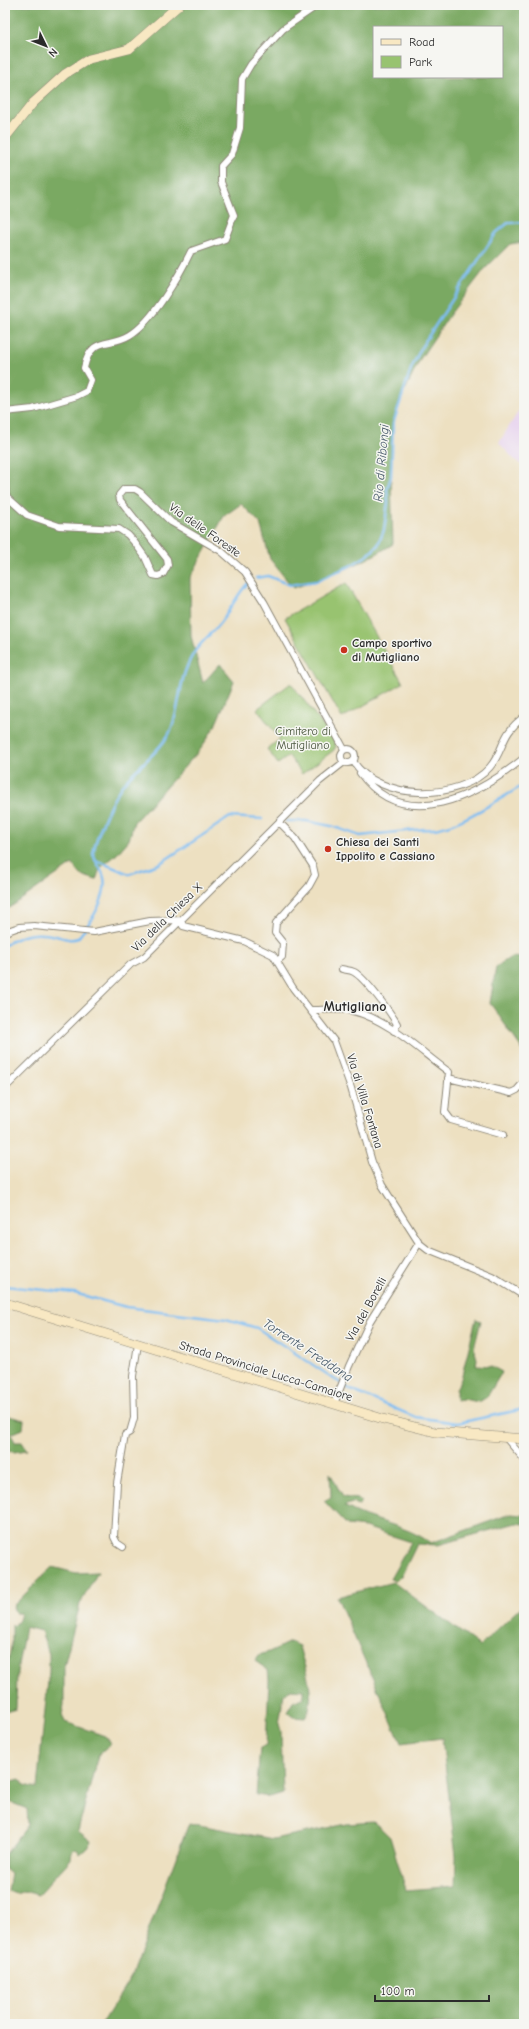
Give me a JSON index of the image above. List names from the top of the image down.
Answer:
{
  "streets": {
    "main road": ["Strada Provinciale Lucca-Camaiore"],
    "street": [
      "Via delle Foreste",
      "Via della Chiesa X",
      "Via di Villa Fontana",
      "Via dei Borelli"
    ]
  },
  "crossings": [
    ["Via delle Foreste", "Via della Chiesa X"],
    ["Via della Chiesa X", "Via di Villa Fontana"],
    ["Via di Villa Fontana", "Via dei Borelli"],
    ["Via dei Borelli", "Strada Provinciale Lucca-Camaiore"]
  ],
  "districts": ["Mutigliano"],
  "water": ["Rio di Ribongi", "Torrente Freddana"],
  "parks": ["Cimitero di Mutigliano"],
  "places": ["Campo sportivo di Mutigliano", "Chiesa dei Santi Ippolito e Cassiano"],
  "legend": ["Road", "Park"],
  "scale_bar": "100 m",
  "north": "bottom right"
}
